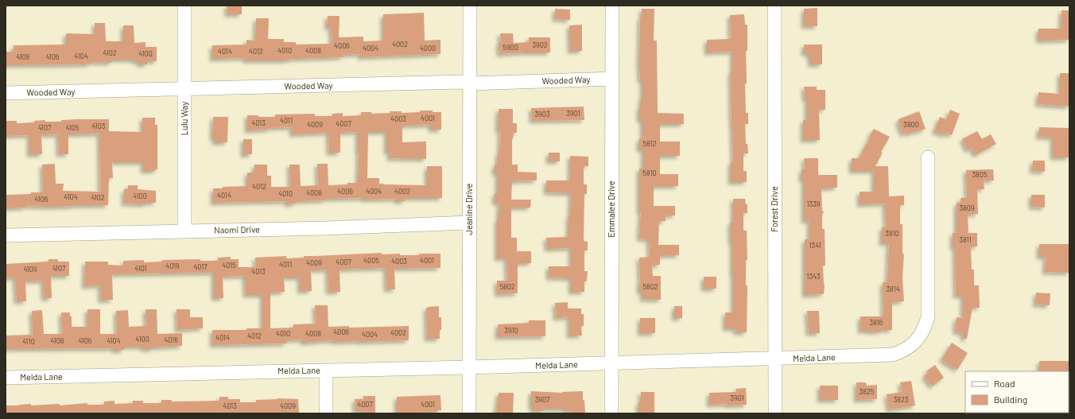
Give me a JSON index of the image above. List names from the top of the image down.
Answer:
{
  "streets": {
    "street": [
      "Wooded Way",
      "Lulu Way",
      "Jeanine Drive",
      "Emmalee Drive",
      "Forest Drive",
      "Naomi Drive",
      "Melda Lane"
    ]
  },
  "crossings": [
    ["Wooded Way", "Lulu Way"],
    ["Wooded Way", "Jeanine Drive"],
    ["Wooded Way", "Emmalee Drive"],
    ["Lulu Way", "Naomi Drive"],
    ["Jeanine Drive", "Naomi Drive"],
    ["Jeanine Drive", "Melda Lane"],
    ["Emmalee Drive", "Melda Lane"],
    ["Forest Drive", "Melda Lane"]
  ],
  "house_numbers": [
    "4002",
    "3902",
    "4006",
    "5900",
    "4004",
    "4000",
    "4010",
    "4008",
    "4014",
    "4012",
    "4102",
    "4100",
    "4104",
    "4108",
    "4106",
    "3901",
    "3903",
    "4001",
    "4003",
    "4011",
    "4013",
    "4007",
    "4009",
    "3800",
    "4103",
    "4107",
    "4105",
    "5812",
    "5810",
    "3805",
    "4012",
    "4006",
    "4004",
    "4002",
    "4008",
    "4010",
    "4014",
    "4100",
    "4104",
    "4102",
    "4106",
    "1339",
    "3809",
    "3810",
    "3811",
    "1341",
    "4005",
    "4001",
    "4003",
    "4007",
    "4009",
    "4011",
    "4015",
    "4019",
    "4017",
    "4107",
    "4101",
    "4109",
    "4013",
    "1343",
    "5802",
    "5802",
    "3814",
    "3816",
    "3910",
    "4006",
    "4002",
    "4010",
    "4008",
    "4004",
    "4012",
    "4014",
    "4100",
    "4016",
    "4108",
    "4106",
    "4104",
    "4110",
    "3825",
    "3901",
    "3907",
    "3823",
    "4007",
    "4001",
    "4013",
    "4009"
  ],
  "legend": ["Road", "Building"]
}
